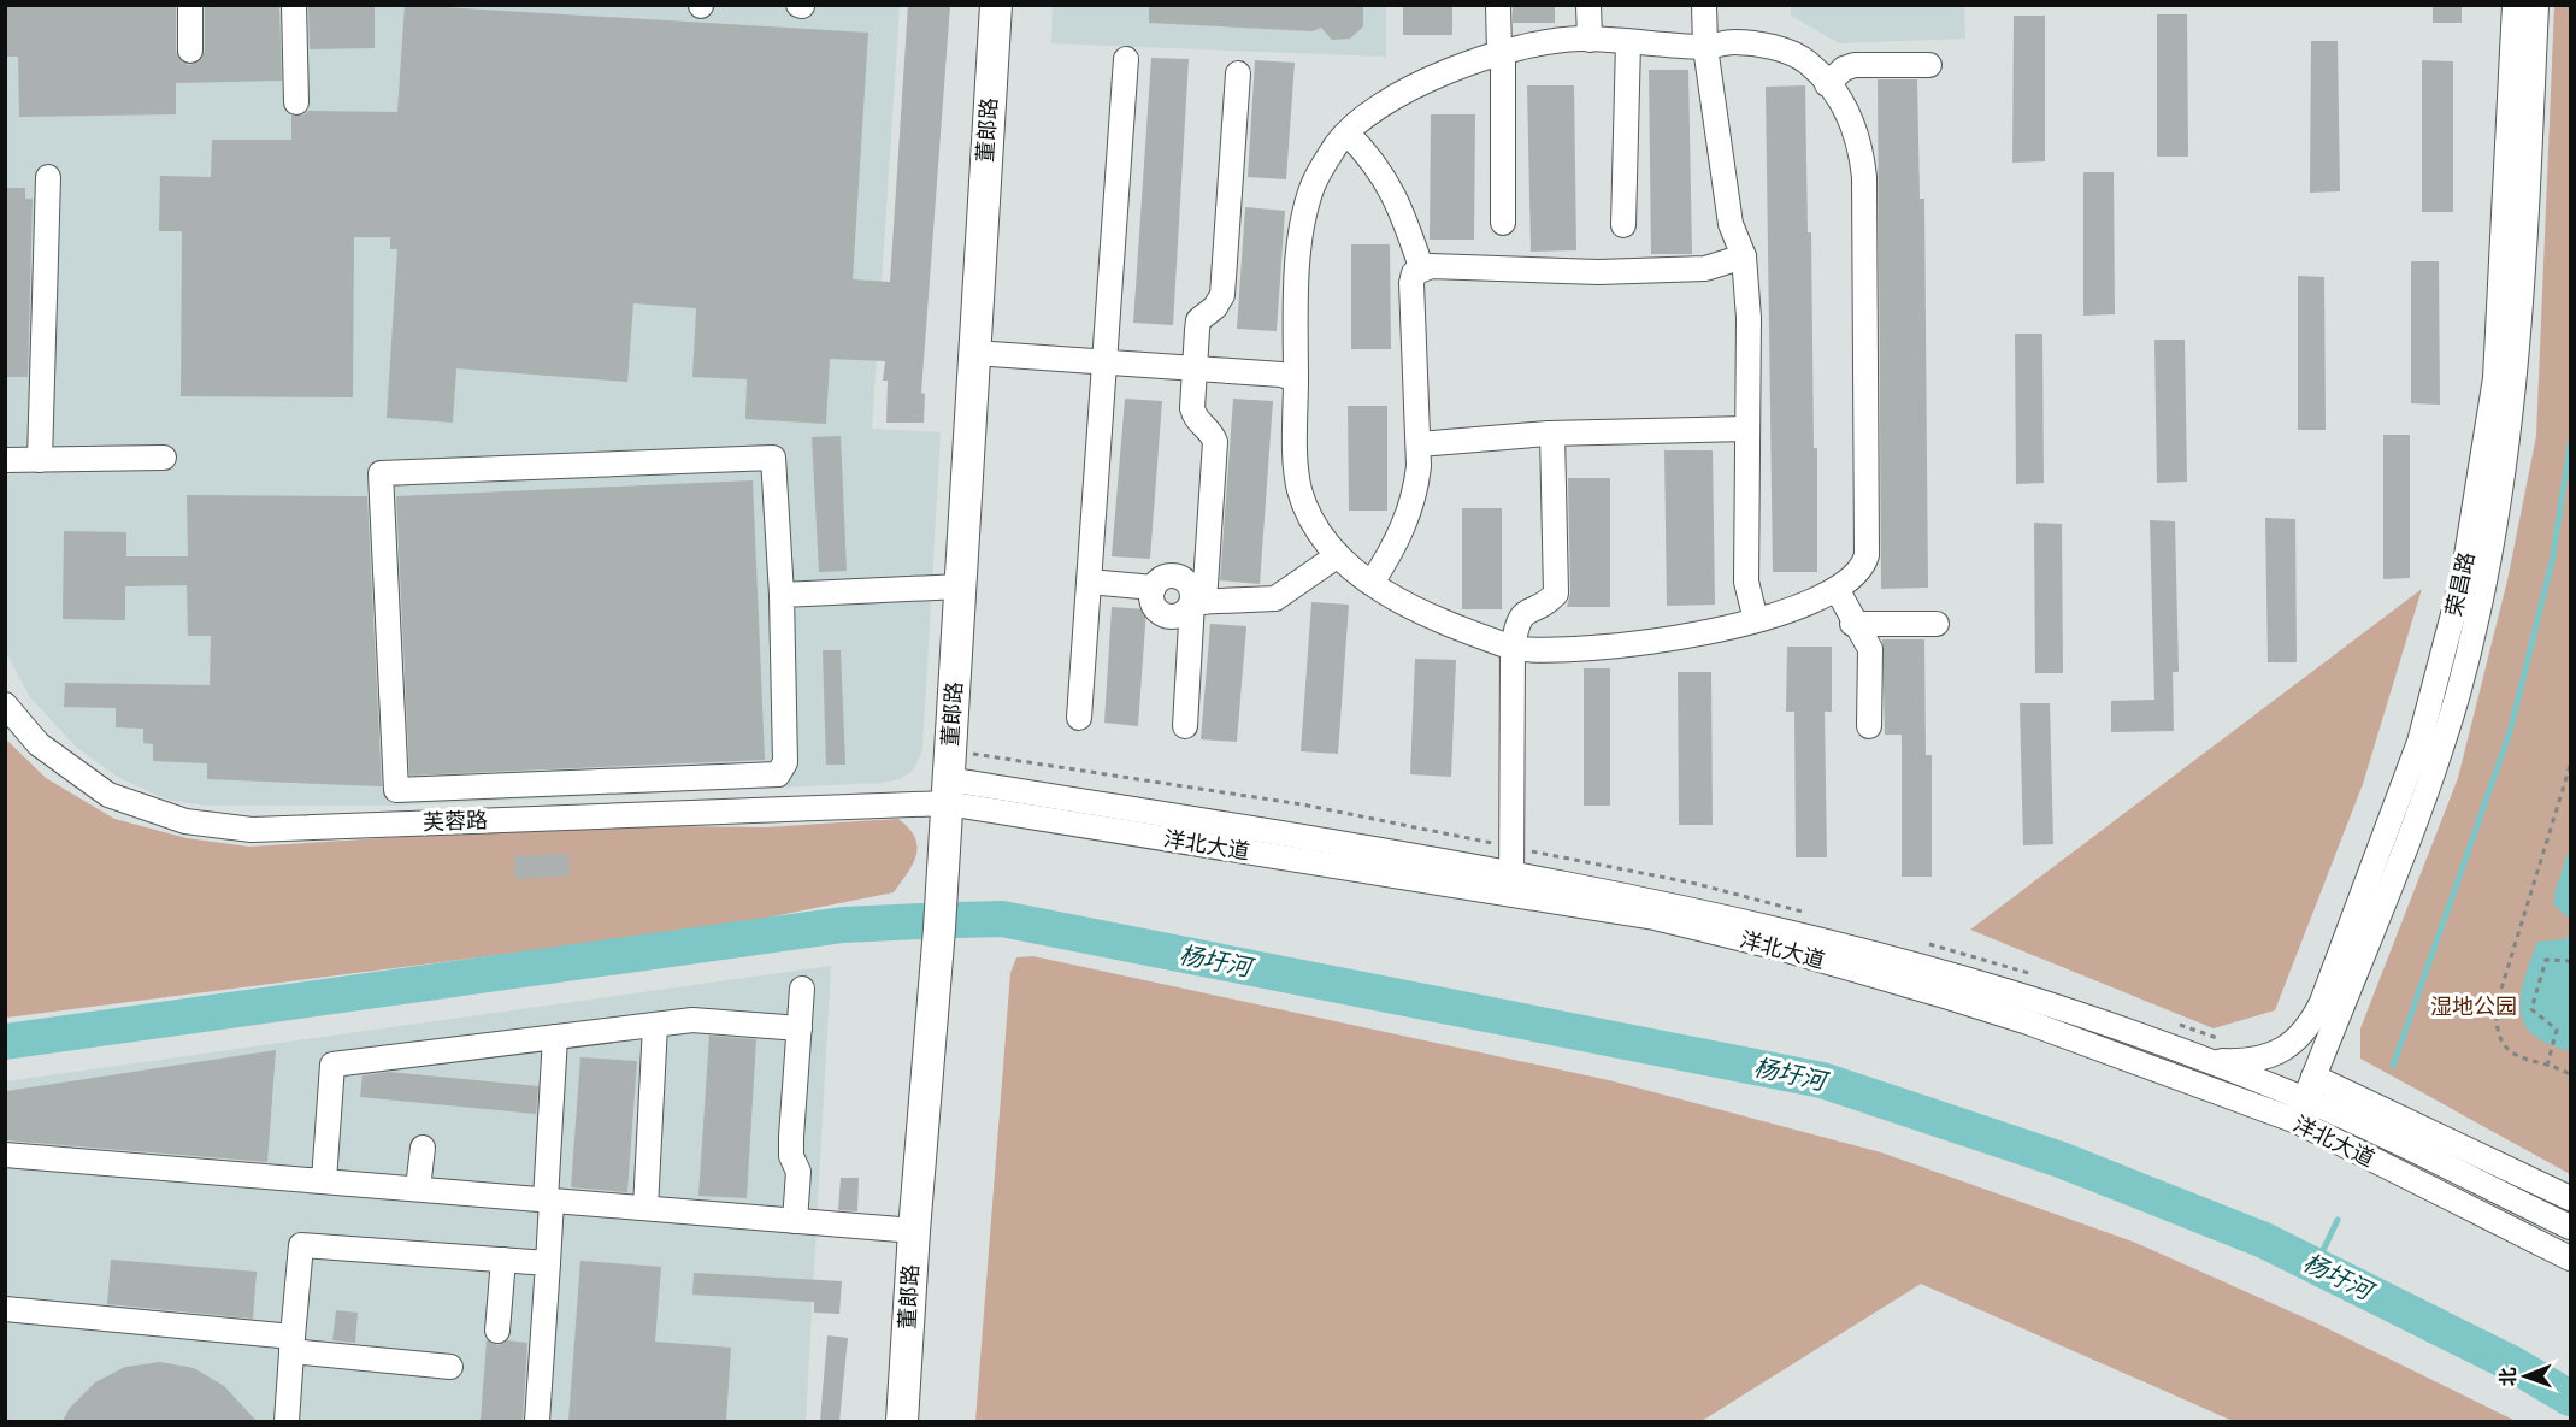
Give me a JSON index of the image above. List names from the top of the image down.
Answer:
{
  "streets": {
    "main road": ["董郎路"],
    "street": ["荣昌路", "芙蓉路", "洋北大道"]
  },
  "crossings": [
    ["董郎路", "芙蓉路"],
    ["董郎路", "洋北大道"],
    ["荣昌路", "洋北大道"],
    ["芙蓉路", "洋北大道"]
  ],
  "water": ["杨圩河"],
  "parks": ["湿地公园"],
  "north": "left"
}
